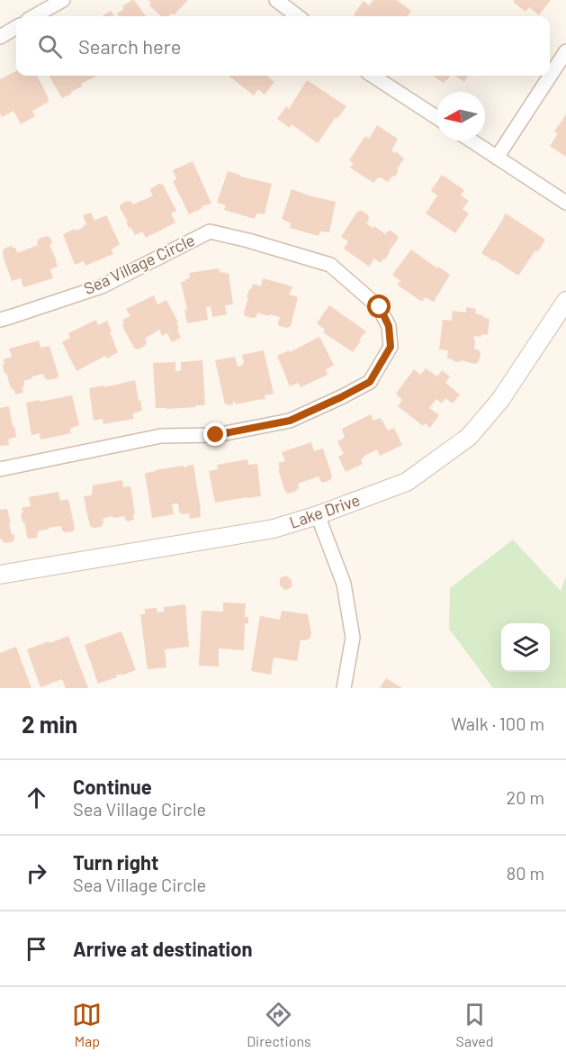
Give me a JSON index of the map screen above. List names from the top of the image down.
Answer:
{
  "streets": {
    "street": ["Sea Village Circle", "Lake Drive"]
  },
  "north": "left",
  "page": {
    "search": "Search here",
    "heading": ["2 min", "Walk · 100 m"],
    "list": [
      ["Continue", "Sea Village Circle", "20 m"],
      ["Turn right", "Sea Village Circle", "80 m"],
      "Arrive at destination"
    ],
    "nav": ["Map", "Directions", "Saved"]
  }
}
